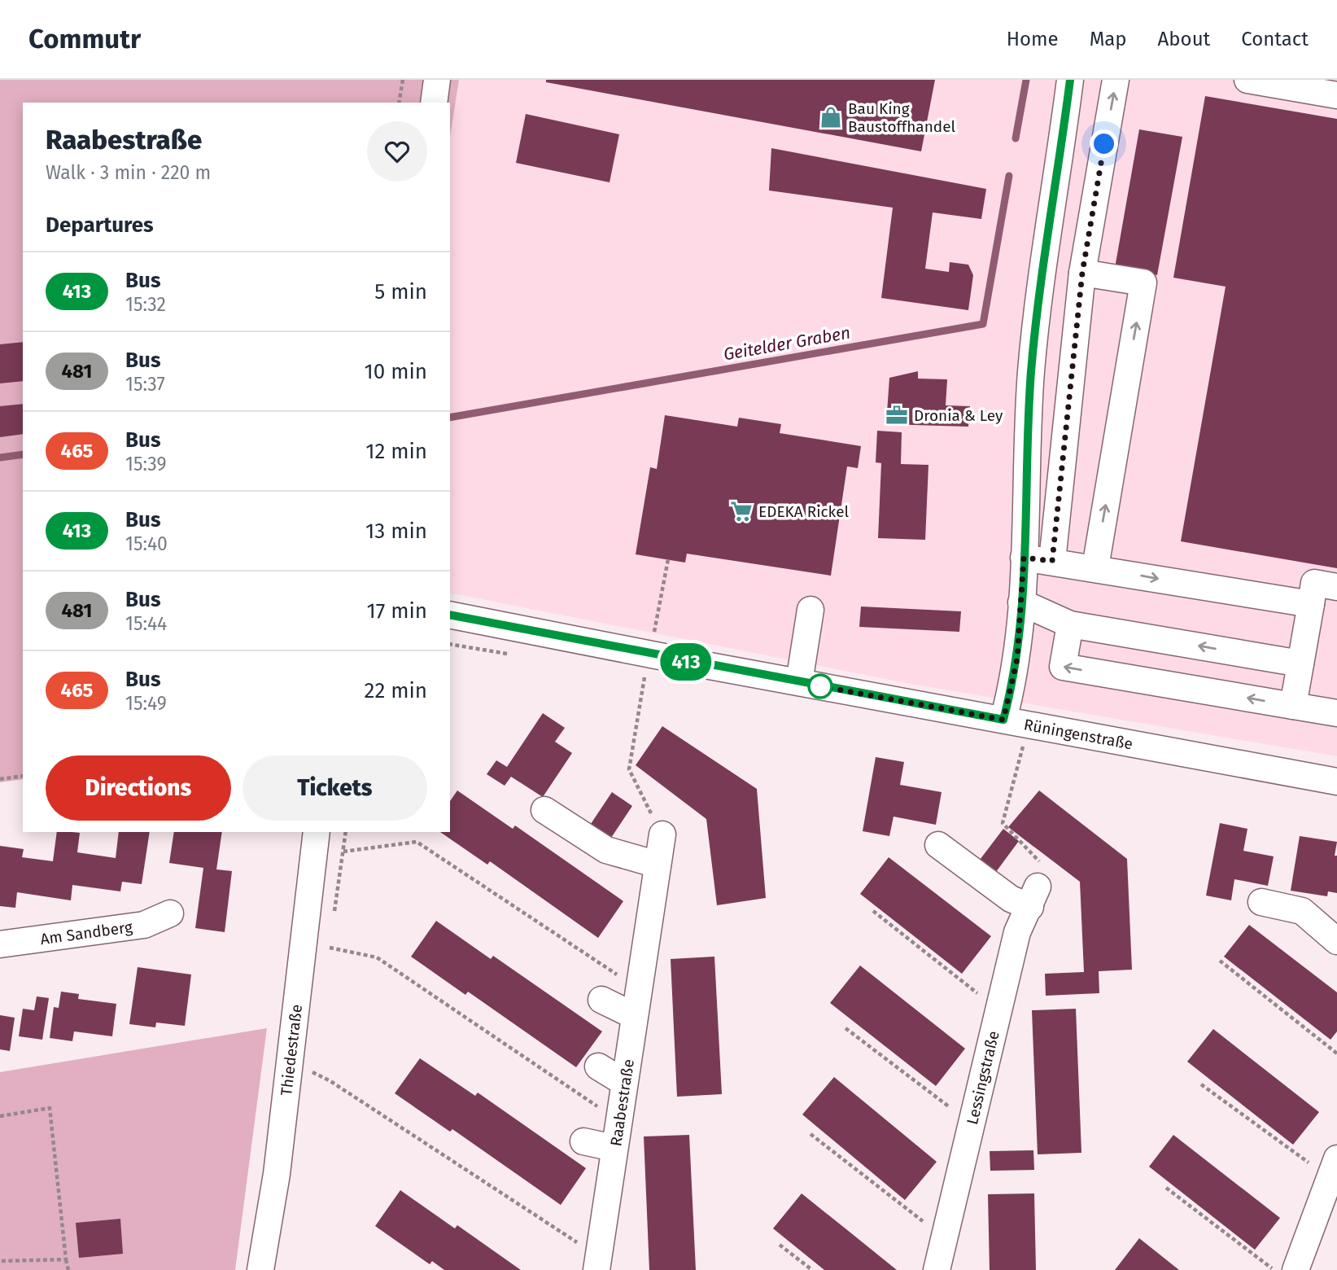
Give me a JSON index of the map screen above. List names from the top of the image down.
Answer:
{
  "streets": {
    "street": [
      "Rüningenstraße",
      "Am Sandberg",
      "Thiedestraße",
      "Lessingstraße",
      "Raabestraße"
    ]
  },
  "water": ["Geitelder Graben"],
  "places": {
    "shop": ["Bau King Baustoffhandel"],
    "office": ["Dronia & Ley"],
    "supermarket": ["EDEKA Rickel"]
  },
  "lines": ["bus line 413"],
  "page": {
    "header": "Commutr",
    "nav": [
      "Home",
      "Map",
      "About",
      "Contact"
    ],
    "on_map": "413",
    "heading": [
      ["Raabestraße", "Walk · 3 min · 220 m"],
      "Departures"
    ],
    "list": [
      {
        "mark": "413",
        "name": "Bus",
        "note": "15:32",
        "value": "5 min"
      },
      {
        "mark": "481",
        "name": "Bus",
        "note": "15:37",
        "value": "10 min"
      },
      {
        "mark": "465",
        "name": "Bus",
        "note": "15:39",
        "value": "12 min"
      },
      {
        "mark": "413",
        "name": "Bus",
        "note": "15:40",
        "value": "13 min"
      },
      {
        "mark": "481",
        "name": "Bus",
        "note": "15:44",
        "value": "17 min"
      },
      {
        "mark": "465",
        "name": "Bus",
        "note": "15:49",
        "value": "22 min"
      }
    ],
    "buttons": ["Directions", "Tickets"]
  }
}
